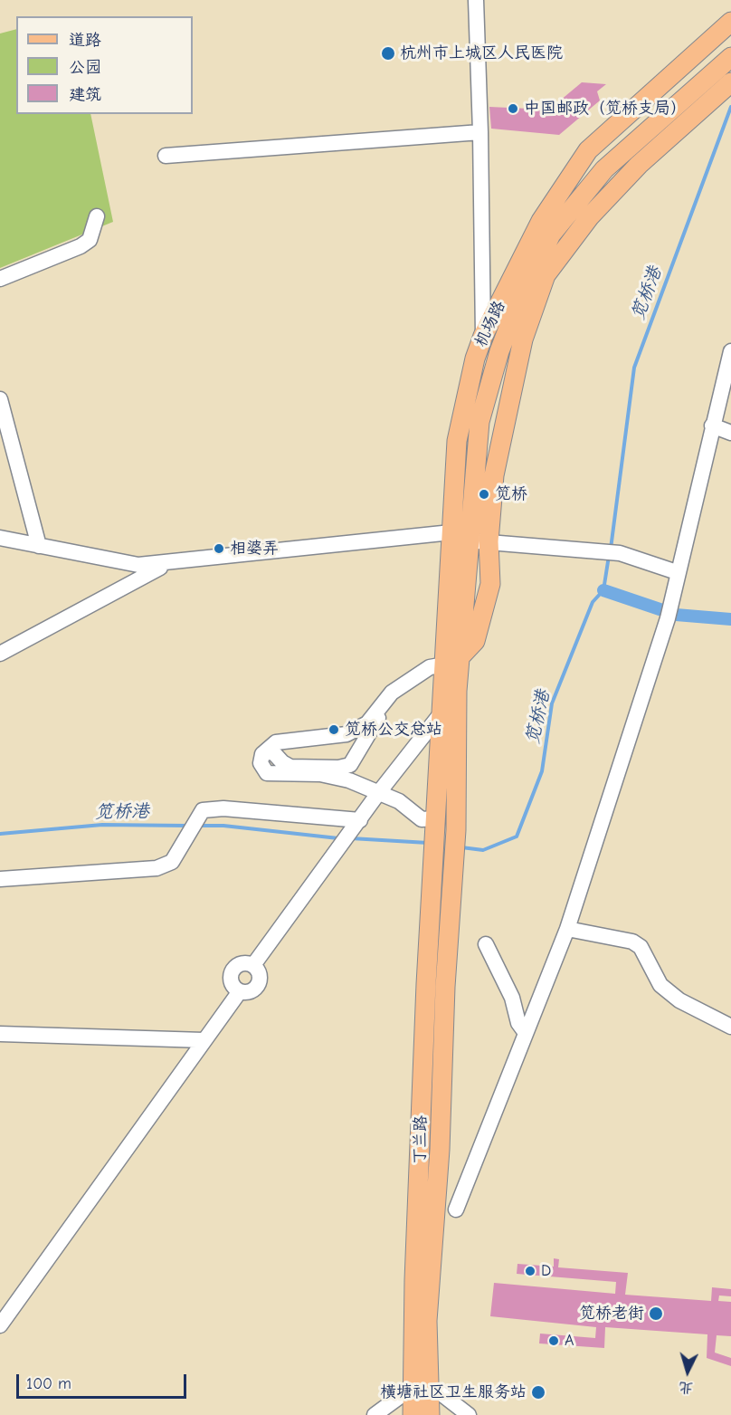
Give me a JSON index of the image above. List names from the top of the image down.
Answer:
{
  "streets": {
    "main road": ["机场路", "丁兰路"]
  },
  "crossings": [
    ["机场路", "丁兰路"]
  ],
  "water": ["笕桥港"],
  "places": [
    "杭州市上城区人民医院",
    "中国邮政（笕桥支局）",
    "笕桥",
    "相婆弄",
    "笕桥公交总站",
    "D",
    "笕桥老街",
    "A",
    "横塘社区卫生服务站"
  ],
  "legend": ["道路", "公园", "建筑"],
  "scale_bar": "100 m",
  "north": "bottom"
}
